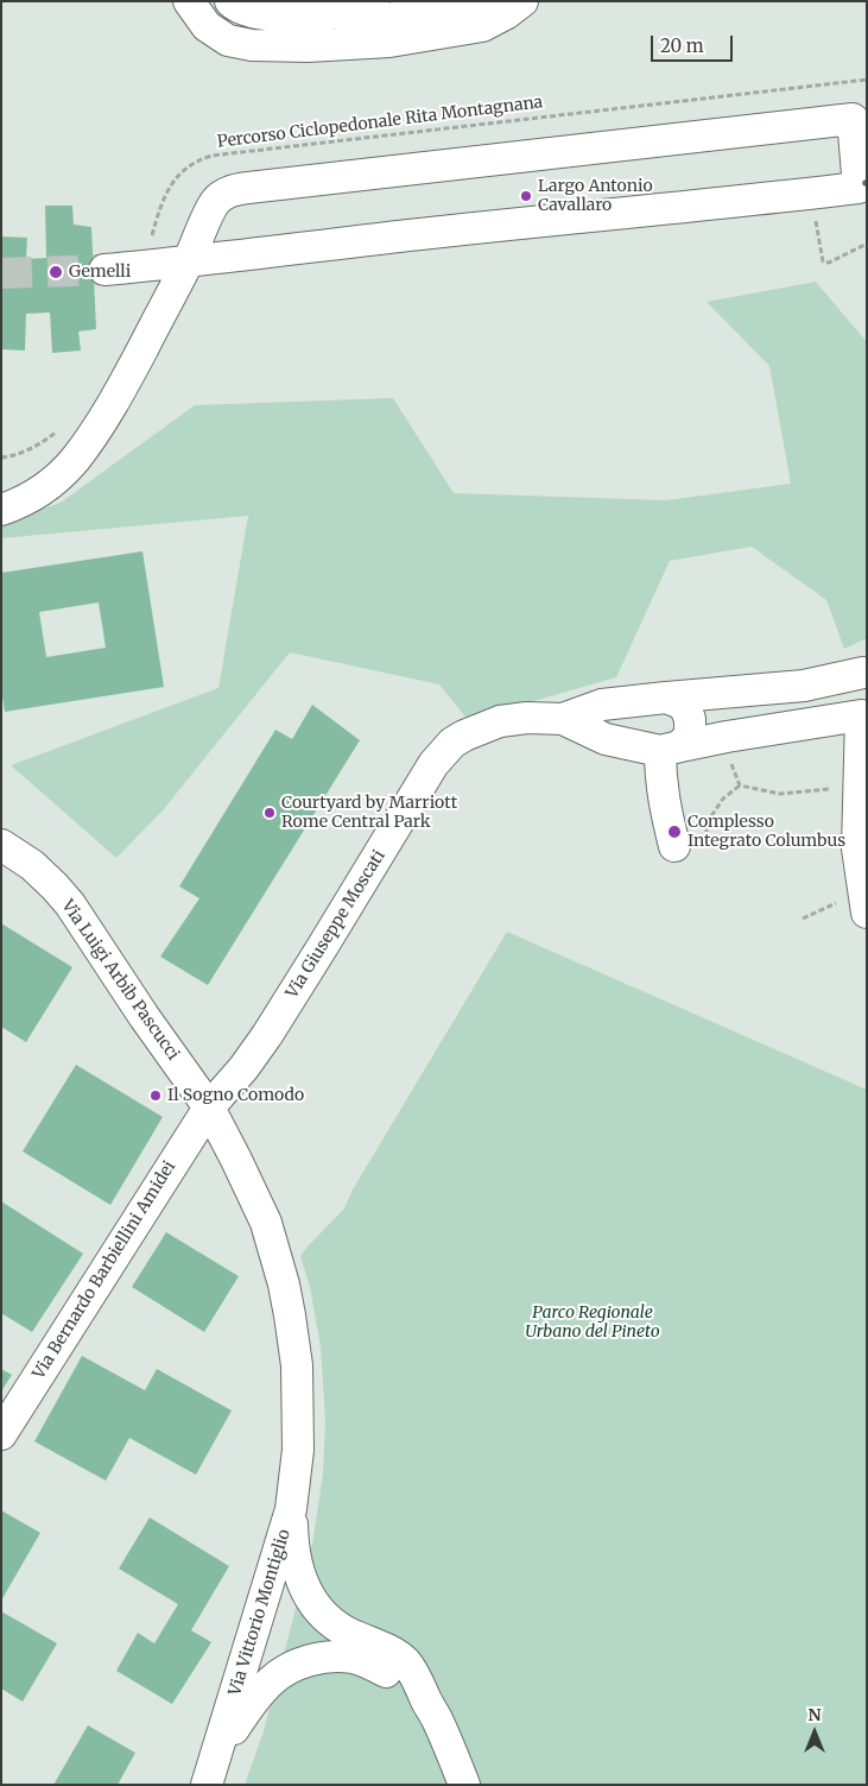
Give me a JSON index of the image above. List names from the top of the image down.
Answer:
{
  "streets": {
    "street": [
      "Via Giuseppe Moscati",
      "Via Luigi Arbib Pascucci",
      "Via Bernardo Barbiellini Amidei",
      "Via Vittorio Montiglio"
    ],
    "path": ["Percorso Ciclopedonale Rita Montagnana"]
  },
  "crossings": [
    ["Via Giuseppe Moscati", "Via Luigi Arbib Pascucci"],
    ["Via Giuseppe Moscati", "Via Bernardo Barbiellini Amidei"],
    ["Via Luigi Arbib Pascucci", "Via Bernardo Barbiellini Amidei"],
    ["Via Luigi Arbib Pascucci", "Via Vittorio Montiglio"]
  ],
  "parks": ["Parco Regionale Urbano del Pineto"],
  "places": [
    "Largo Antonio Cavallaro",
    "Gemelli",
    "Courtyard by Marriott Rome Central Park",
    "Complesso Integrato Columbus",
    "Il Sogno Comodo"
  ],
  "scale_bar": "20 m",
  "north": "top"
}
